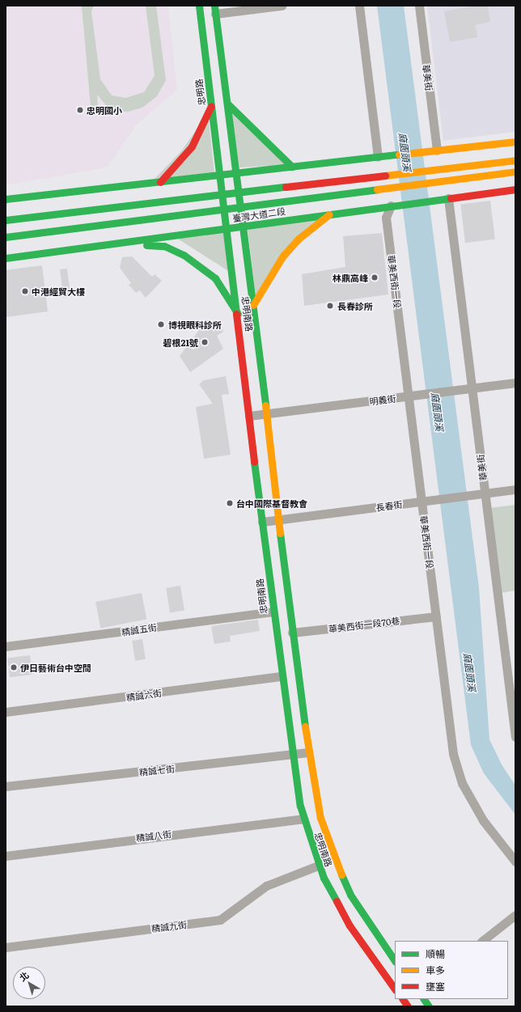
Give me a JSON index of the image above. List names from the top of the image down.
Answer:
{
  "streets": {
    "main road": ["忠明路", "臺灣大道二段", "忠明南路"],
    "street": [
      "華美街",
      "華美西街一段",
      "明義街",
      "長春街",
      "華美西街一段70巷",
      "精誠五街",
      "精誠六街",
      "精誠七街",
      "精誠八街",
      "精誠九街"
    ]
  },
  "crossings": [
    ["華美街", "臺灣大道二段"],
    ["華美街", "明義街"],
    ["華美街", "長春街"],
    ["忠明路", "忠明南路"],
    ["臺灣大道二段", "華美西街一段"],
    ["臺灣大道二段", "忠明南路"],
    ["華美西街一段", "明義街"],
    ["華美西街一段", "長春街"],
    ["華美西街一段", "華美西街一段70巷"],
    ["忠明南路", "明義街"],
    ["忠明南路", "長春街"],
    ["忠明南路", "華美西街一段70巷"],
    ["忠明南路", "精誠五街"],
    ["忠明南路", "精誠六街"],
    ["忠明南路", "精誠七街"],
    ["忠明南路", "精誠八街"],
    ["忠明南路", "精誠九街"]
  ],
  "water": ["麻園頭溪"],
  "places": [
    "忠明國小",
    "林鼎高峰",
    "中港經貿大樓",
    "長春診所",
    "博視眼科診所",
    "碧根21號",
    "台中國際基督教會",
    "伊日藝術台中空間"
  ],
  "legend": ["順暢", "車多", "壅塞"],
  "north": "top left"
}
